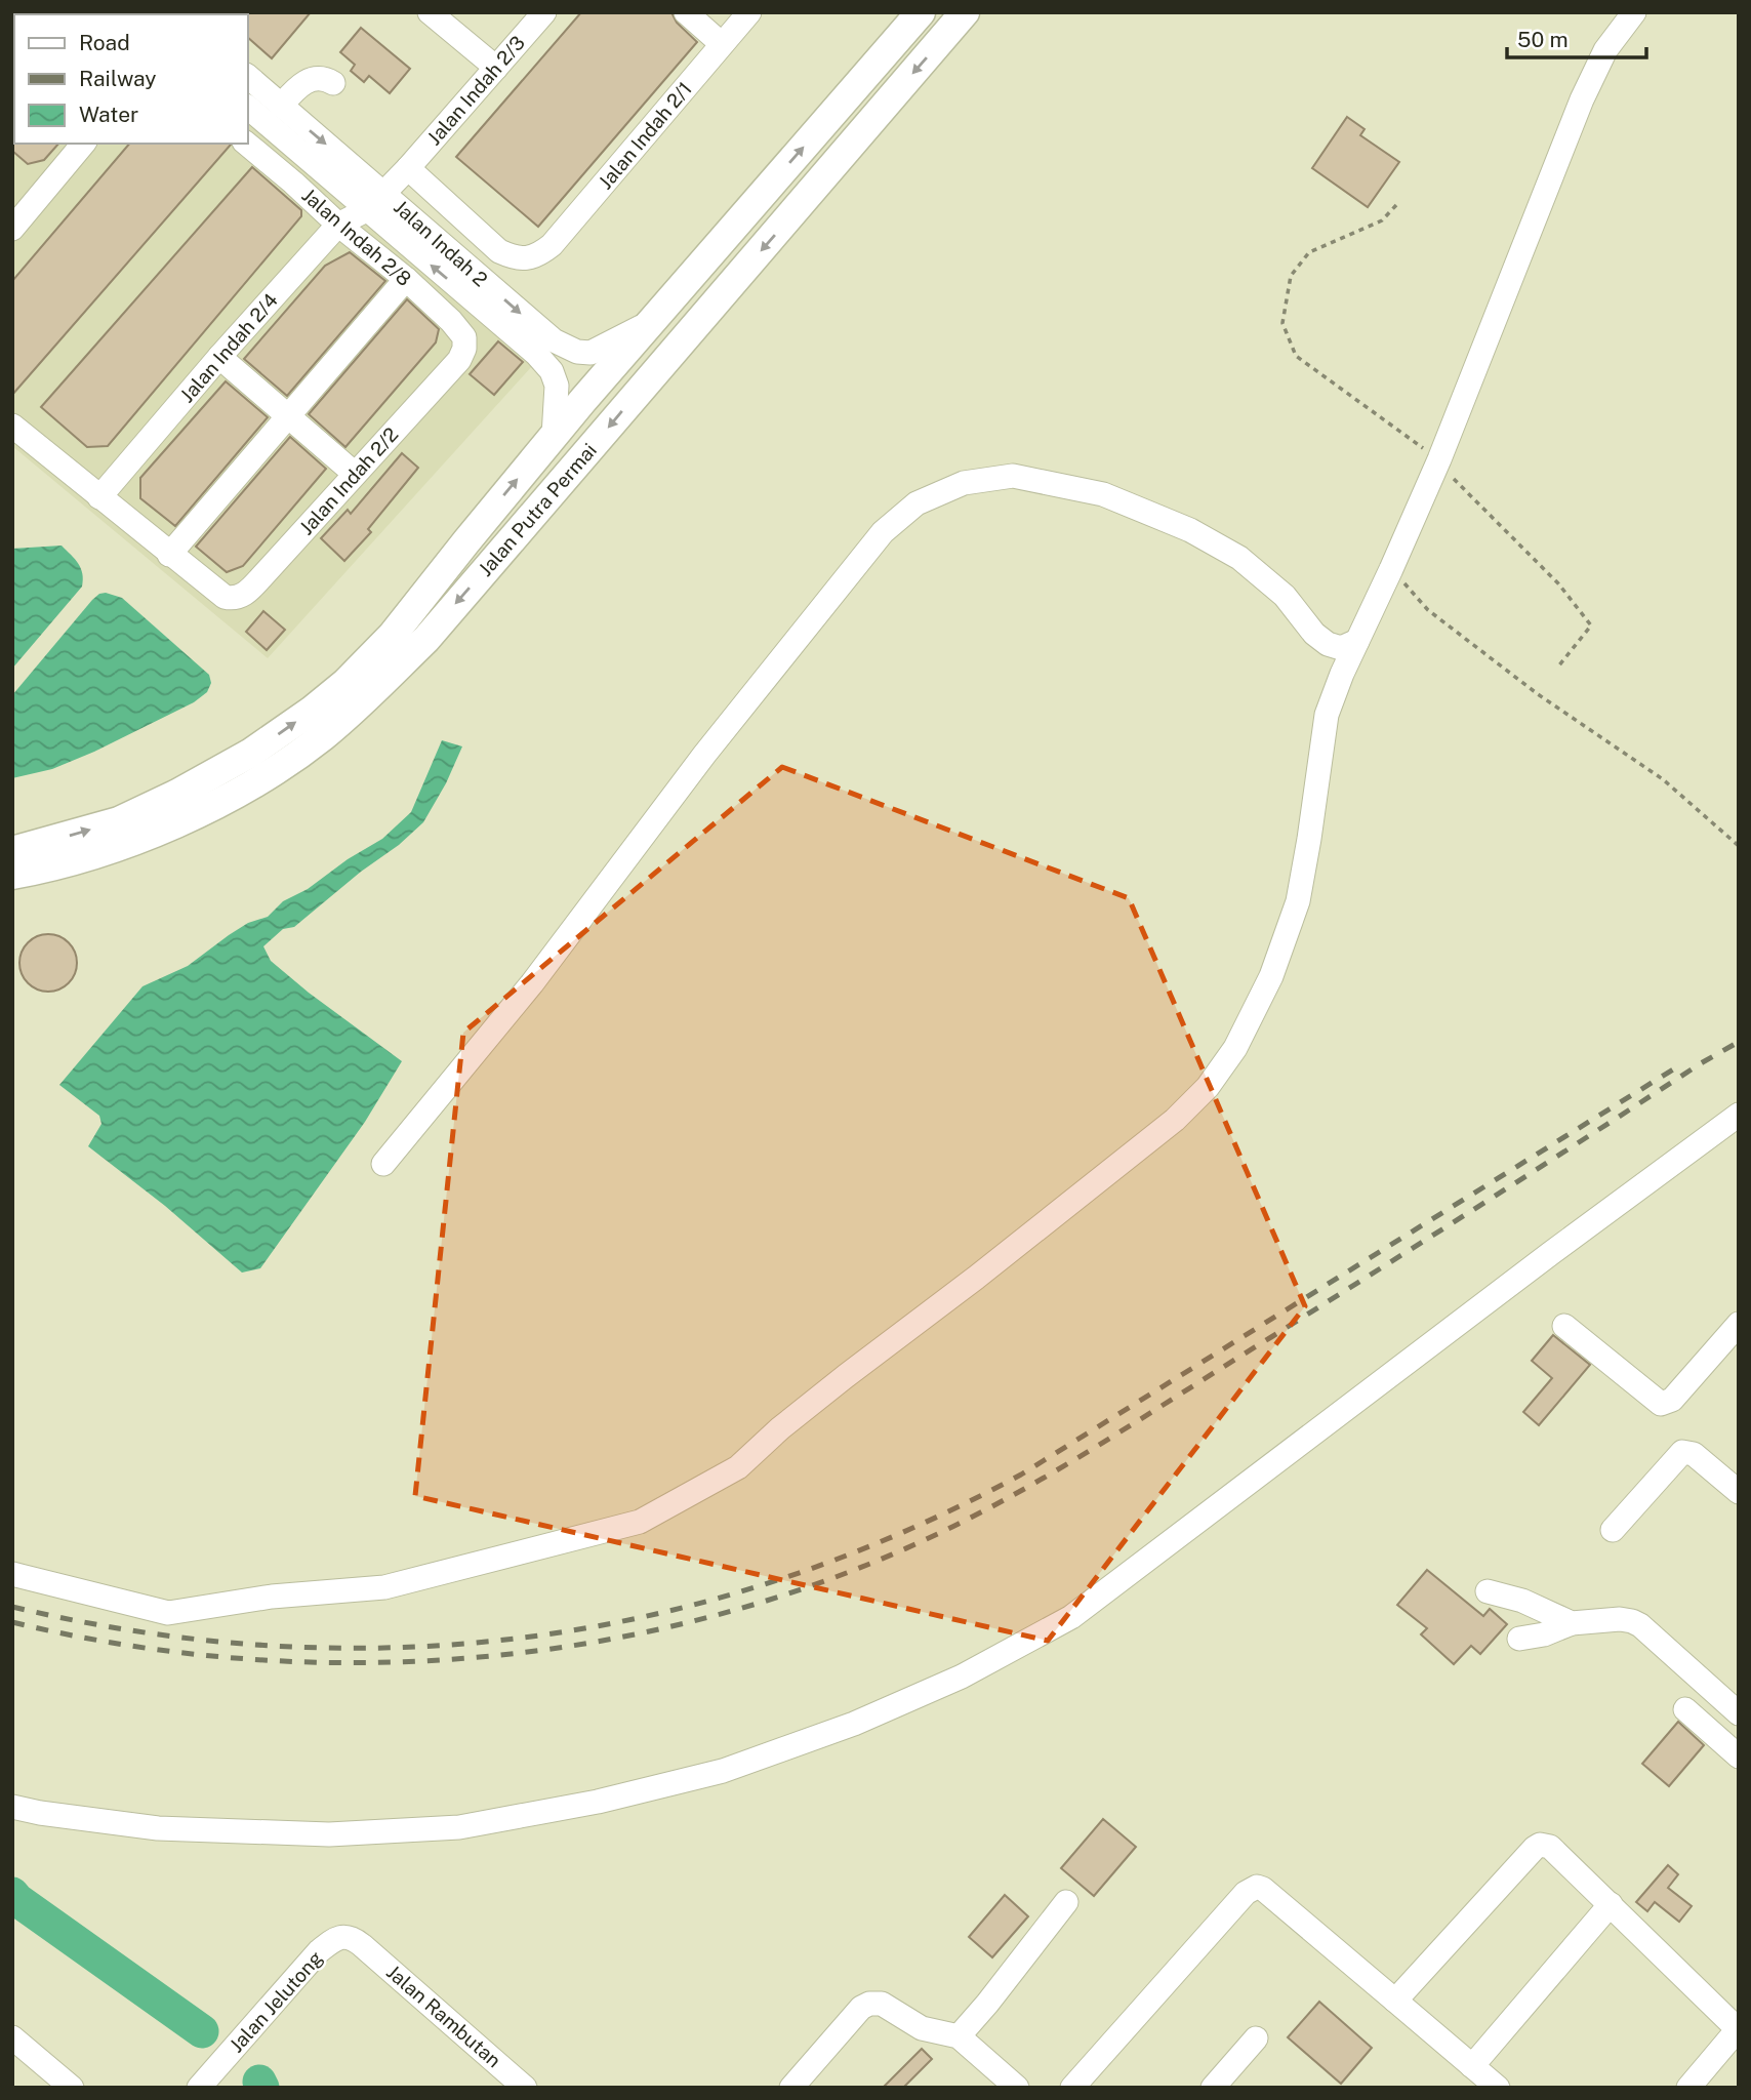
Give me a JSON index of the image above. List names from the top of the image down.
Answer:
{
  "streets": {
    "main road": ["Jalan Putra Permai"],
    "street": [
      "Jalan Indah 2/3",
      "Jalan Indah 2/1",
      "Jalan Indah 2/8",
      "Jalan Indah 2",
      "Jalan Indah 2/4",
      "Jalan Indah 2/2",
      "Jalan Jelutong",
      "Jalan Rambutan"
    ]
  },
  "crossings": [
    ["Jalan Indah 2/3", "Jalan Indah 2/1"],
    ["Jalan Indah 2/3", "Jalan Indah 2"],
    ["Jalan Indah 2/3", "Jalan Indah 2/4"],
    ["Jalan Indah 2/8", "Jalan Indah 2/4"],
    ["Jalan Indah 2/8", "Jalan Indah 2/2"],
    ["Jalan Indah 2", "Jalan Indah 2/4"],
    ["Jalan Indah 2", "Jalan Putra Permai"],
    ["Jalan Jelutong", "Jalan Rambutan"]
  ],
  "legend": ["Road", "Railway", "Water"],
  "scale_bar": "50 m"
}
